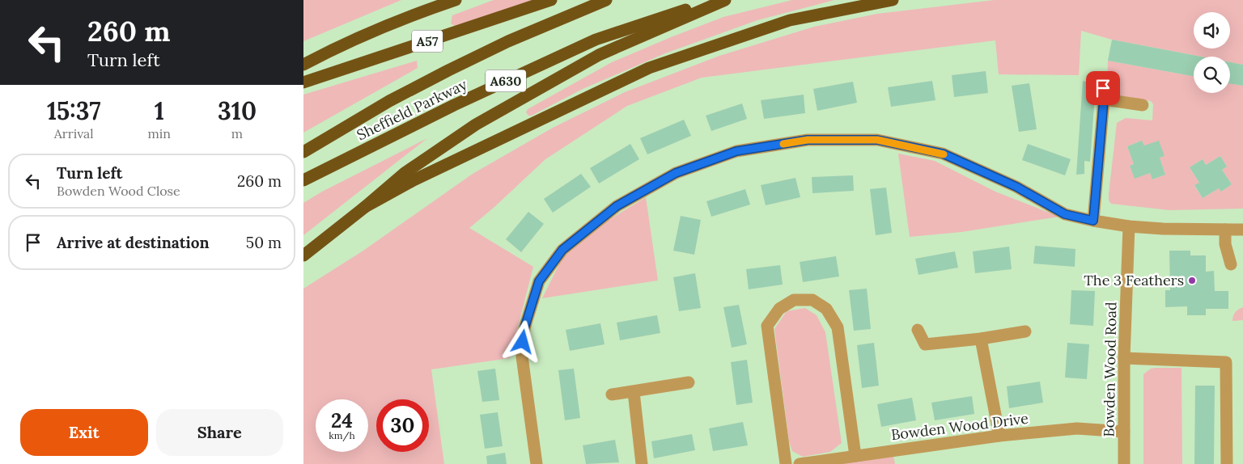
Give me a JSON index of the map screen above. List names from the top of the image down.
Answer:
{
  "streets": {
    "highway": ["A57", "A630", "Sheffield Parkway"],
    "street": ["Bowden Wood Road", "Bowden Wood Drive"]
  },
  "crossings": [
    ["Bowden Wood Road", "Bowden Wood Drive"]
  ],
  "places": ["The 3 Feathers"],
  "page": {
    "turn": ["260 m", "Turn left"],
    "eta": [
      "15:37",
      "Arrival",
      "1",
      "min",
      "310",
      "m"
    ],
    "list": [
      {
        "name": "Turn left",
        "note": "Bowden Wood Close",
        "value": "260 m"
      },
      {
        "name": "Arrive at destination",
        "value": "50 m"
      }
    ],
    "speed": "24 km/h",
    "limit": "30",
    "buttons": ["Exit", "Share"]
  }
}
